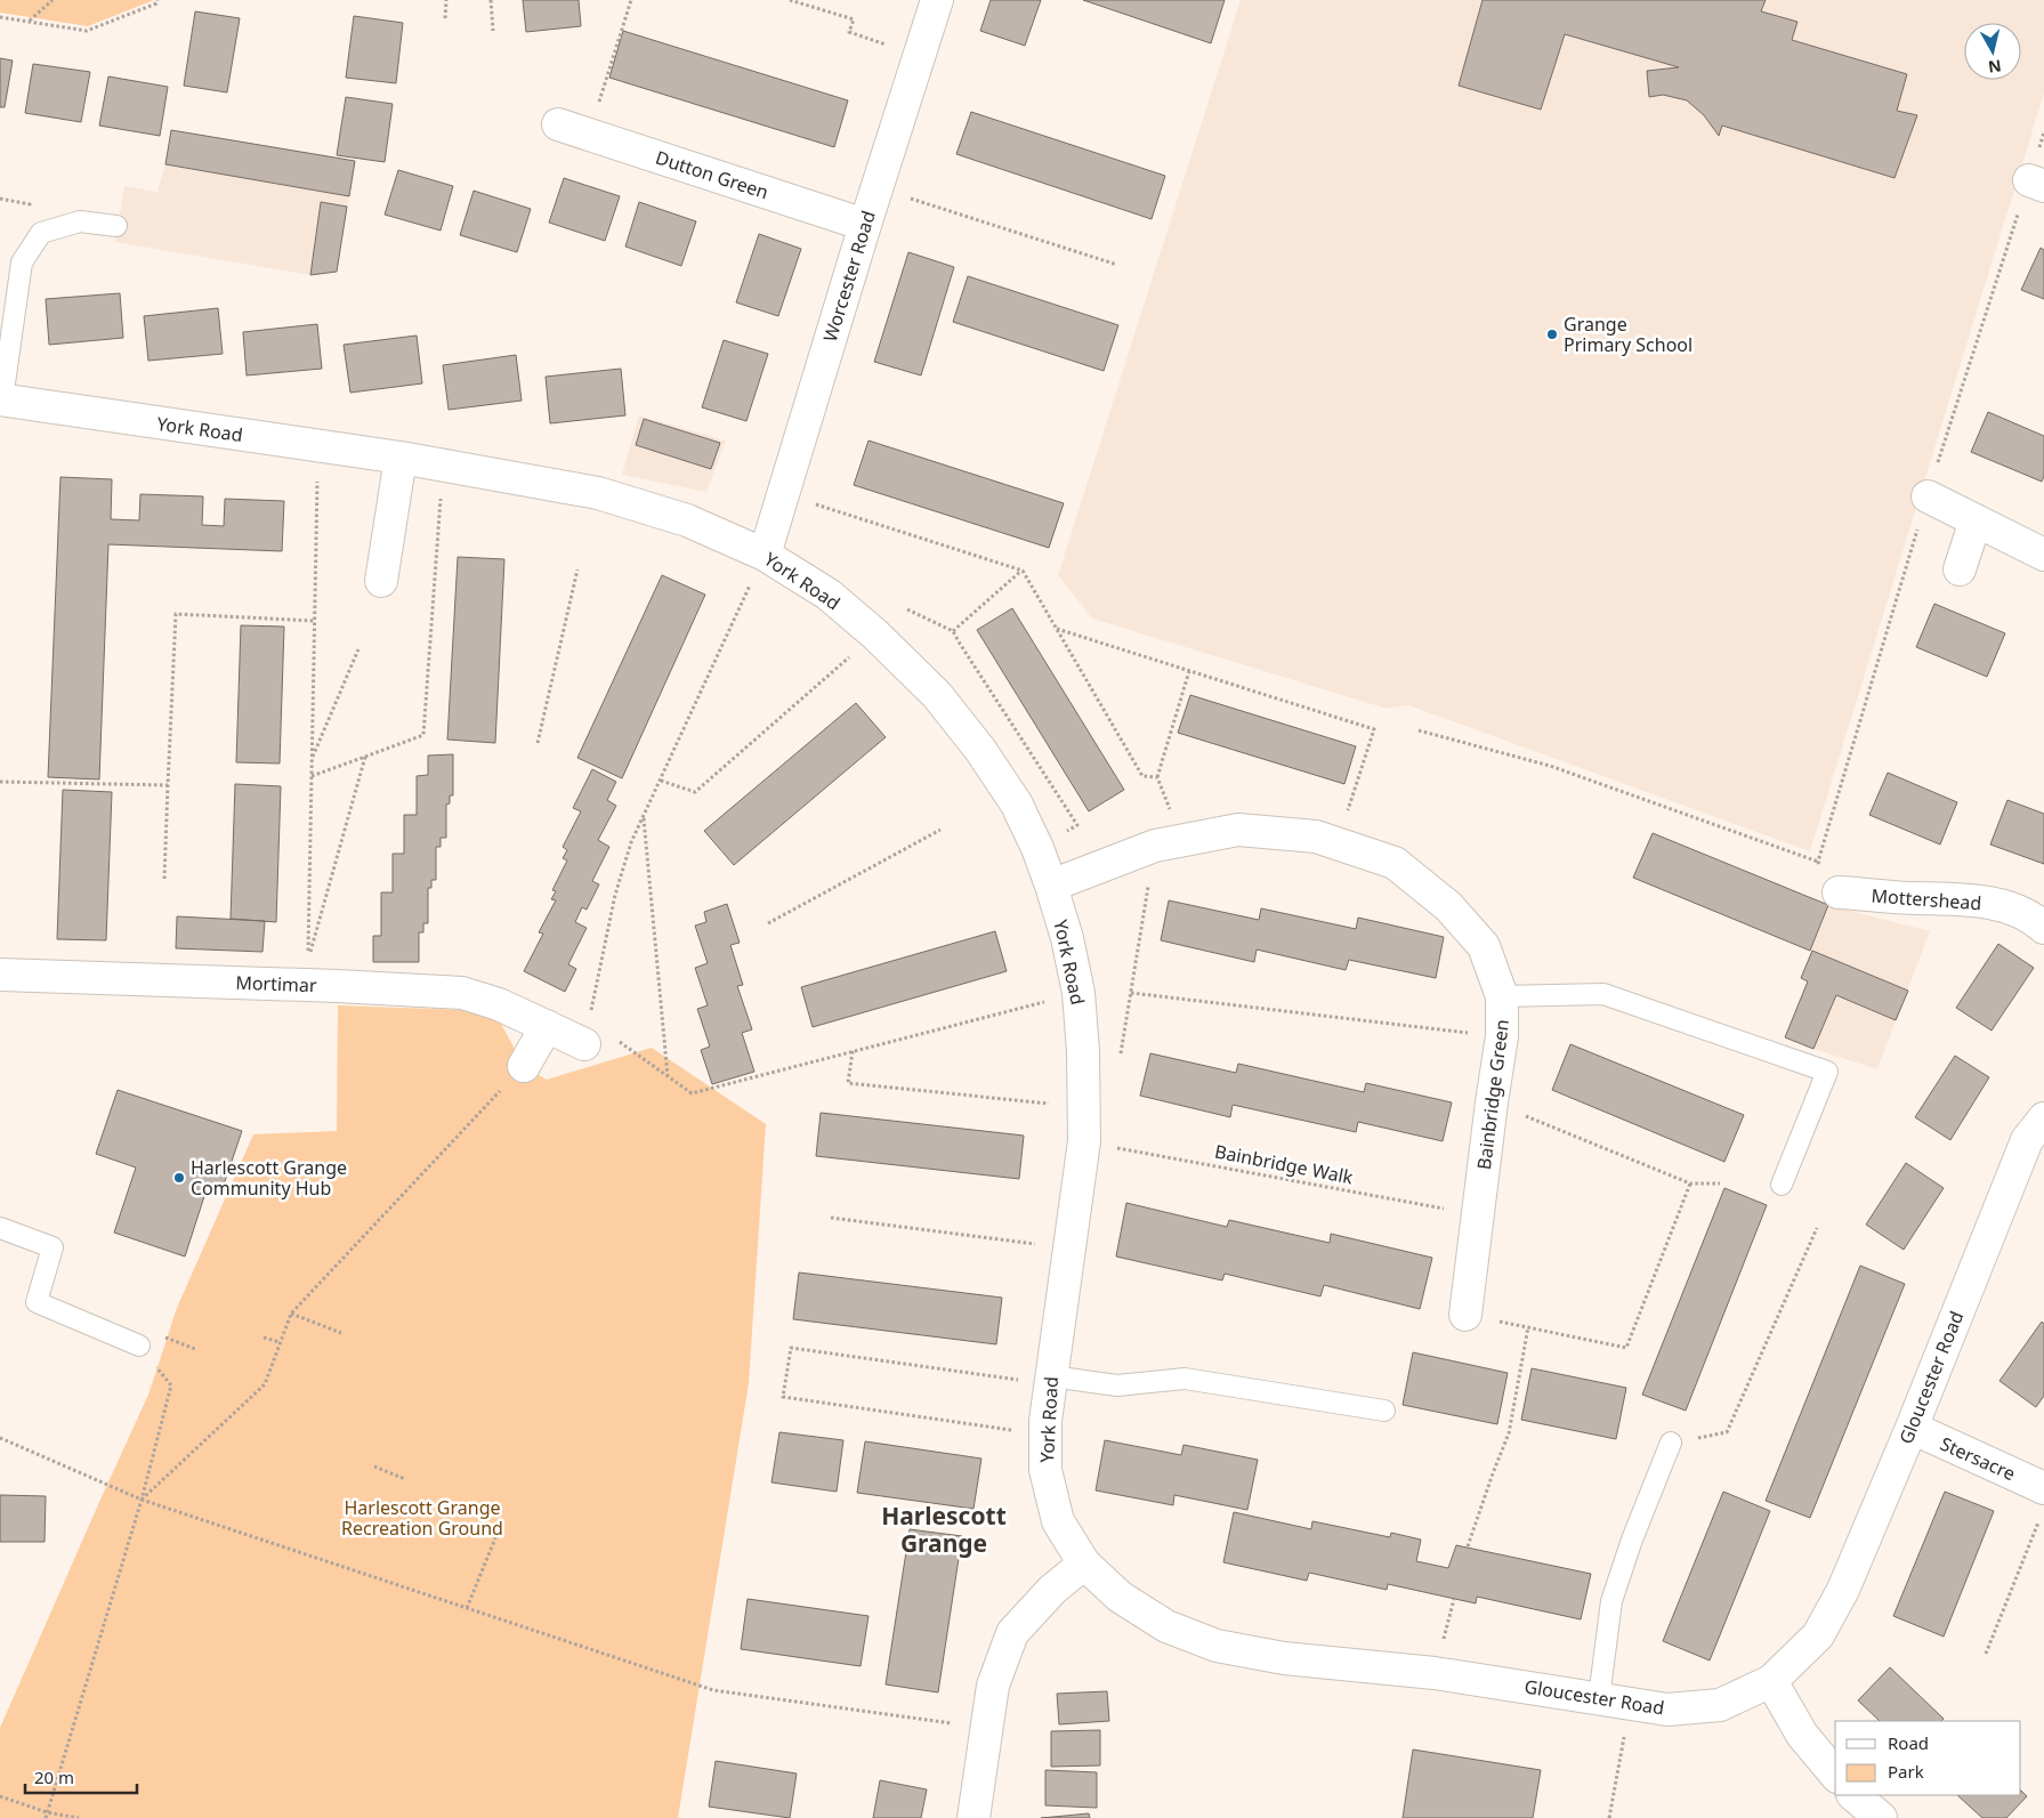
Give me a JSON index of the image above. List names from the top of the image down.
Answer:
{
  "streets": {
    "street": [
      "Dutton Green",
      "Worcester Road",
      "York Road",
      "Mottershead",
      "Mortimar",
      "Bainbridge Green",
      "Gloucester Road",
      "Stersacre"
    ],
    "path": ["Bainbridge Walk"]
  },
  "crossings": [
    ["Dutton Green", "Worcester Road"],
    ["Worcester Road", "York Road"],
    ["York Road", "Bainbridge Green"],
    ["York Road", "Bainbridge Walk"],
    ["York Road", "Gloucester Road"],
    ["Bainbridge Green", "Bainbridge Walk"],
    ["Gloucester Road", "Stersacre"]
  ],
  "districts": ["Harlescott Grange"],
  "parks": ["Harlescott Grange Recreation Ground"],
  "places": ["Grange Primary School", "Harlescott Grange Community Hub"],
  "legend": ["Road", "Park"],
  "scale_bar": "20 m",
  "north": "bottom"
}
